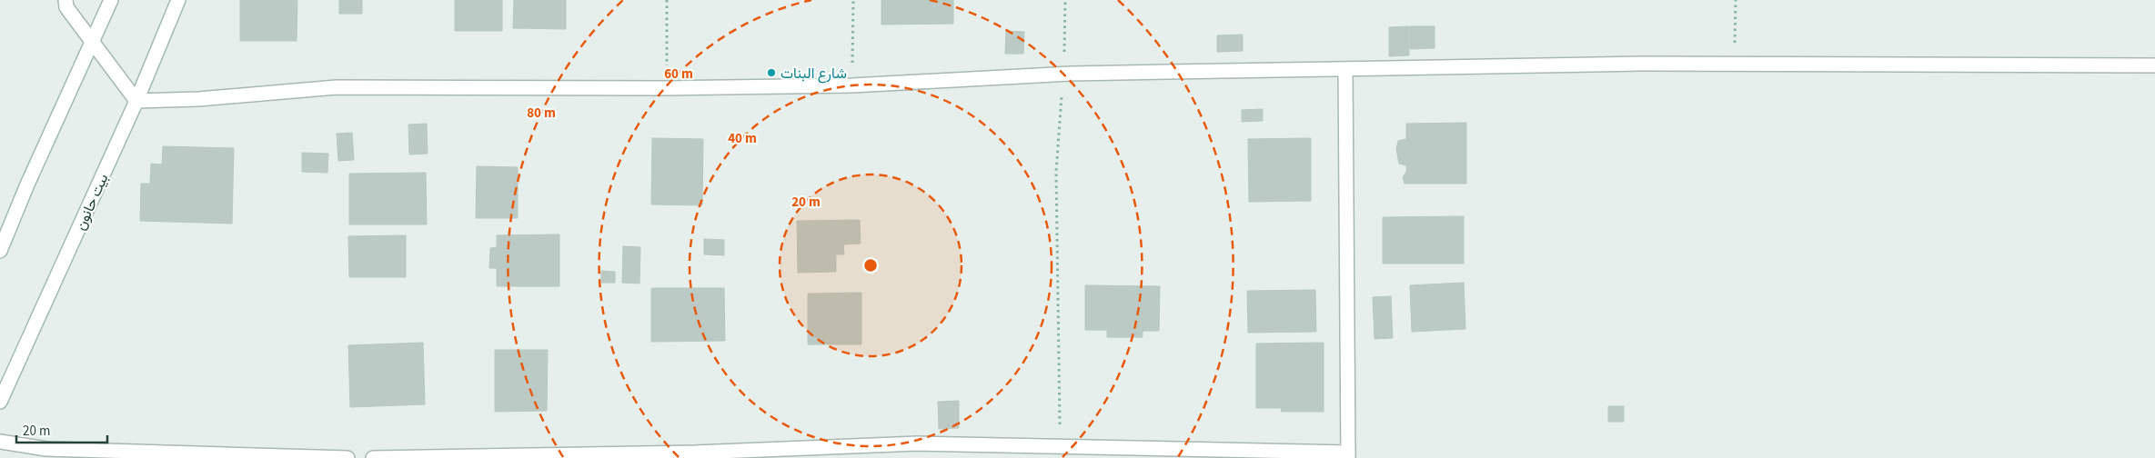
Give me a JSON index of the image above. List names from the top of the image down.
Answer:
{
  "streets": {
    "street": ["بيت حانون"]
  },
  "places": ["شارع البنات"],
  "scale_bar": "20 m",
  "rings": [
    "60 m",
    "80 m",
    "40 m",
    "20 m"
  ]
}
